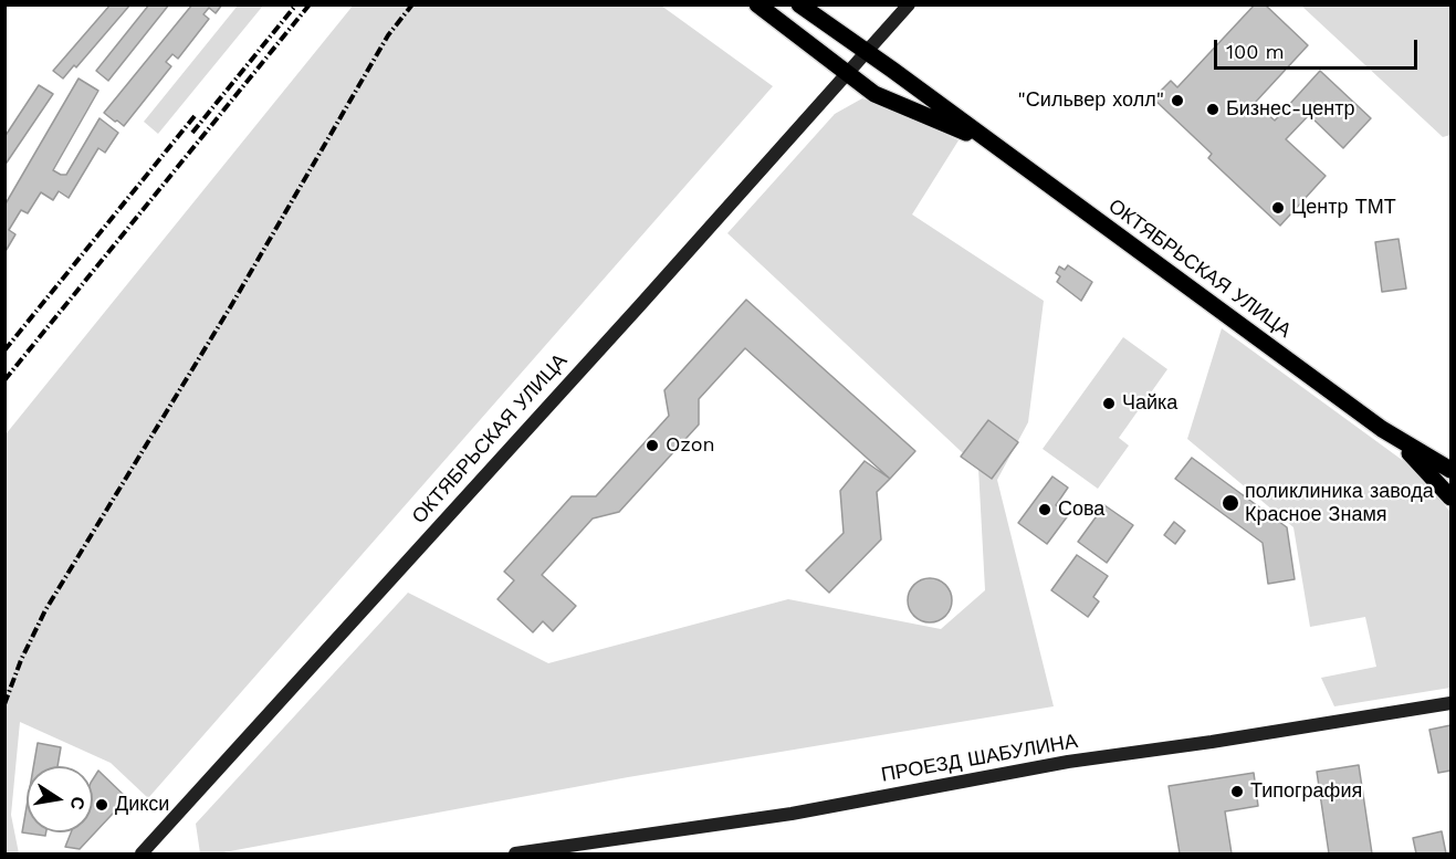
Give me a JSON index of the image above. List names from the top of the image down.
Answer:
{
  "streets": {
    "main road": ["ОКТЯБРЬСКАЯ УЛИЦА"],
    "street": ["ПРОЕЗД ШАБУЛИНА"]
  },
  "places": [
    "\"Сильвер холл\"",
    "Бизнес-центр",
    "Центр ТМТ",
    "Чайка",
    "Ozon",
    "поликлиника завода Красное Знамя",
    "Сова",
    "Типография",
    "Дикси"
  ],
  "scale_bar": "100 m",
  "north": "right"
}
